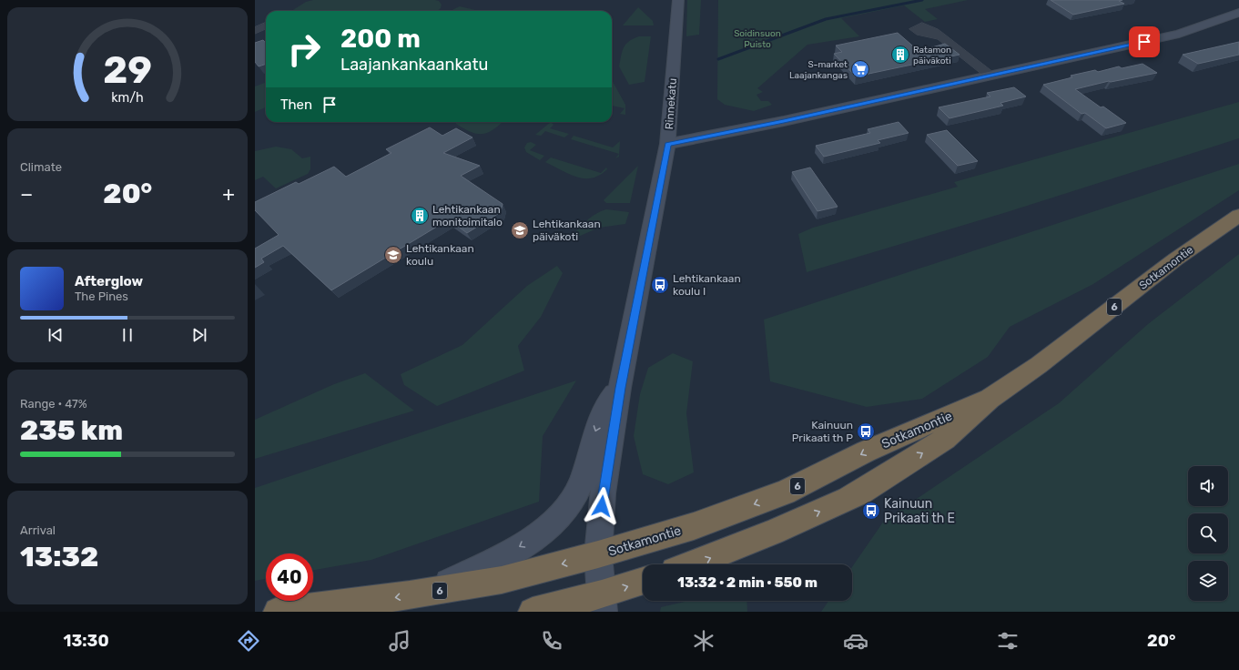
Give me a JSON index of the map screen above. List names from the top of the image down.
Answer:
{
  "streets": {
    "highway": ["Sotkamontie", "6"],
    "street": ["Rinnekatu"]
  },
  "crossings": [
    ["Rinnekatu", "Sotkamontie"]
  ],
  "parks": ["Soidinsuon Puisto"],
  "places": {
    "building": ["Ratamon päiväkoti", "Lehtikankaan monitoimitalo"],
    "supermarket": ["S-market Laajankangas"],
    "school or university": ["Lehtikankaan päiväkoti", "Lehtikankaan koulu"],
    "bus stop": ["Lehtikankaan koulu I", "Kainuun Prikaati th P", "Kainuun Prikaati th E"]
  },
  "page": {
    "turn": ["200 m", "Laajankankaankatu"],
    "then": "Then",
    "tile": [
      "Climate",
      ["Range · 47%", "235 km"],
      ["Arrival", "13:32"]
    ],
    "heat": ["−", "20°", "+"],
    "song": ["Afterglow", "The Pines"],
    "limit": "40",
    "trip": "13:32 · 2 min · 550 m",
    "tabs": ["13:30", "20°"],
    "gauge": ["29", "km/h"]
  }
}
